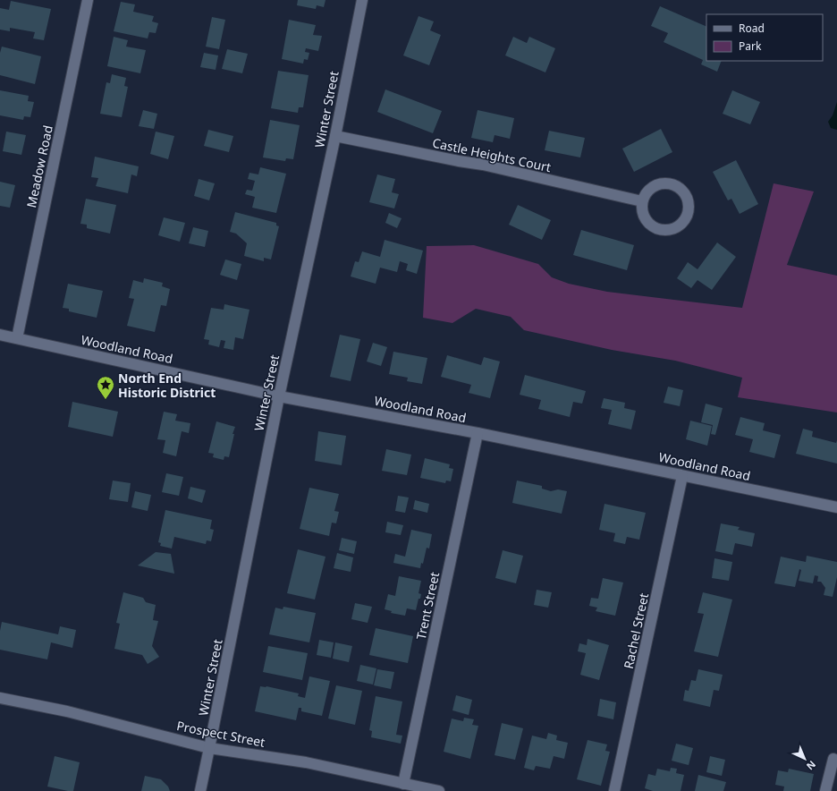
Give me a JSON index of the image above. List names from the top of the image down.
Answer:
{
  "streets": {
    "street": [
      "Winter Street",
      "Castle Heights Court",
      "Meadow Road",
      "Woodland Road",
      "Trent Street",
      "Rachel Street",
      "Prospect Street"
    ]
  },
  "crossings": [
    ["Winter Street", "Castle Heights Court"],
    ["Winter Street", "Woodland Road"],
    ["Winter Street", "Prospect Street"],
    ["Meadow Road", "Woodland Road"],
    ["Woodland Road", "Trent Street"],
    ["Woodland Road", "Rachel Street"],
    ["Trent Street", "Prospect Street"]
  ],
  "places": {
    "place": ["North End Historic District"]
  },
  "legend": ["Road", "Park"],
  "north": "bottom right"
}
